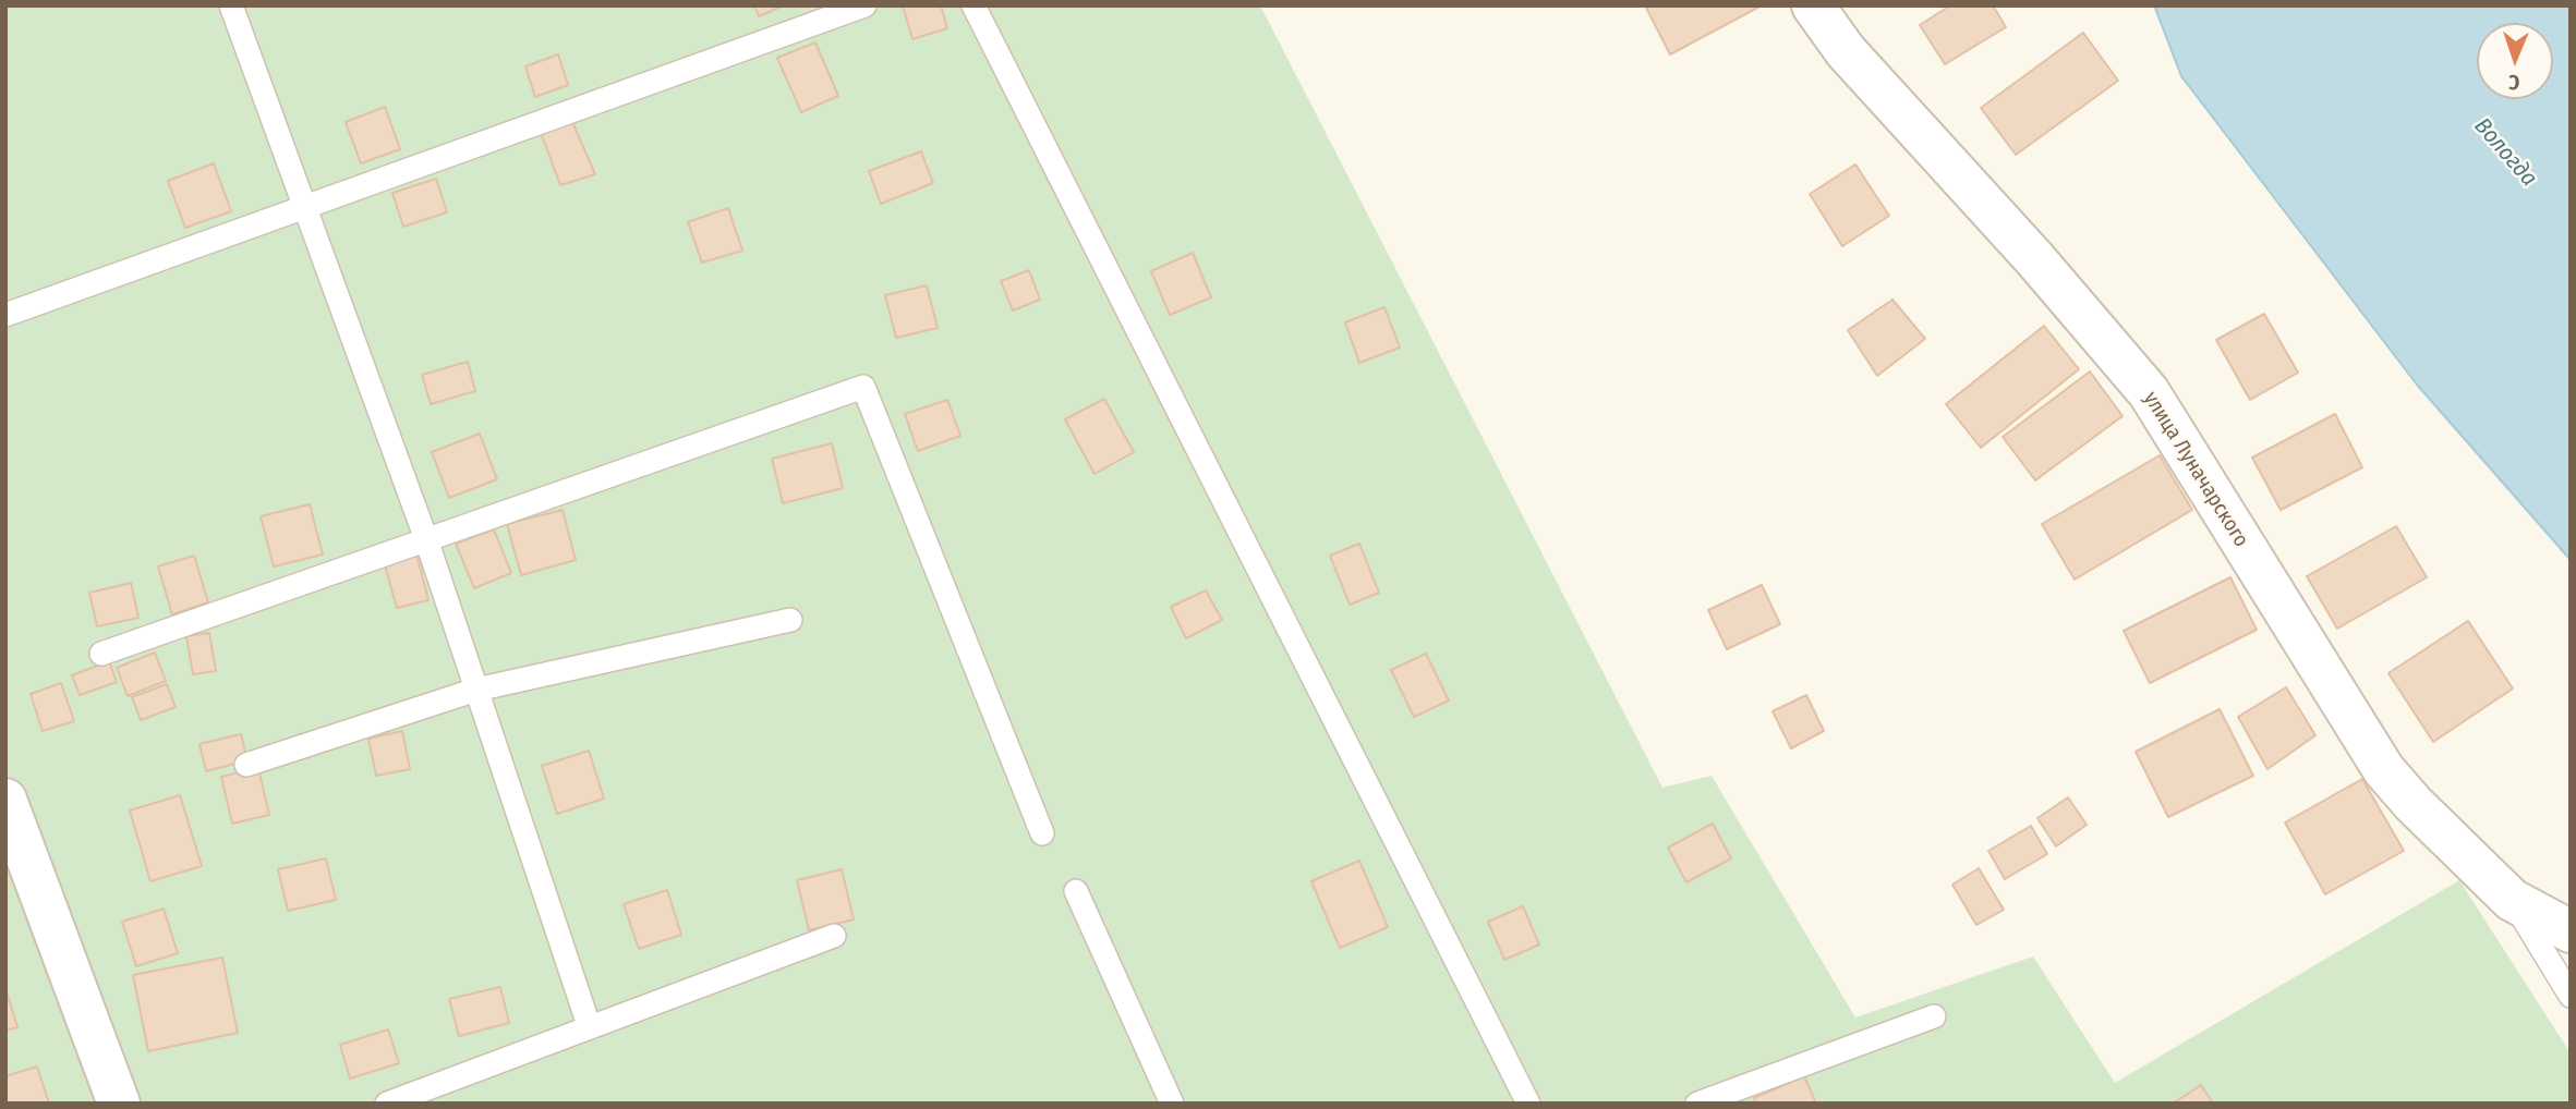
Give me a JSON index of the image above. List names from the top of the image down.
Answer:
{
  "streets": {
    "street": ["улица Луначарского"]
  },
  "water": ["Вологда"],
  "north": "bottom"
}
